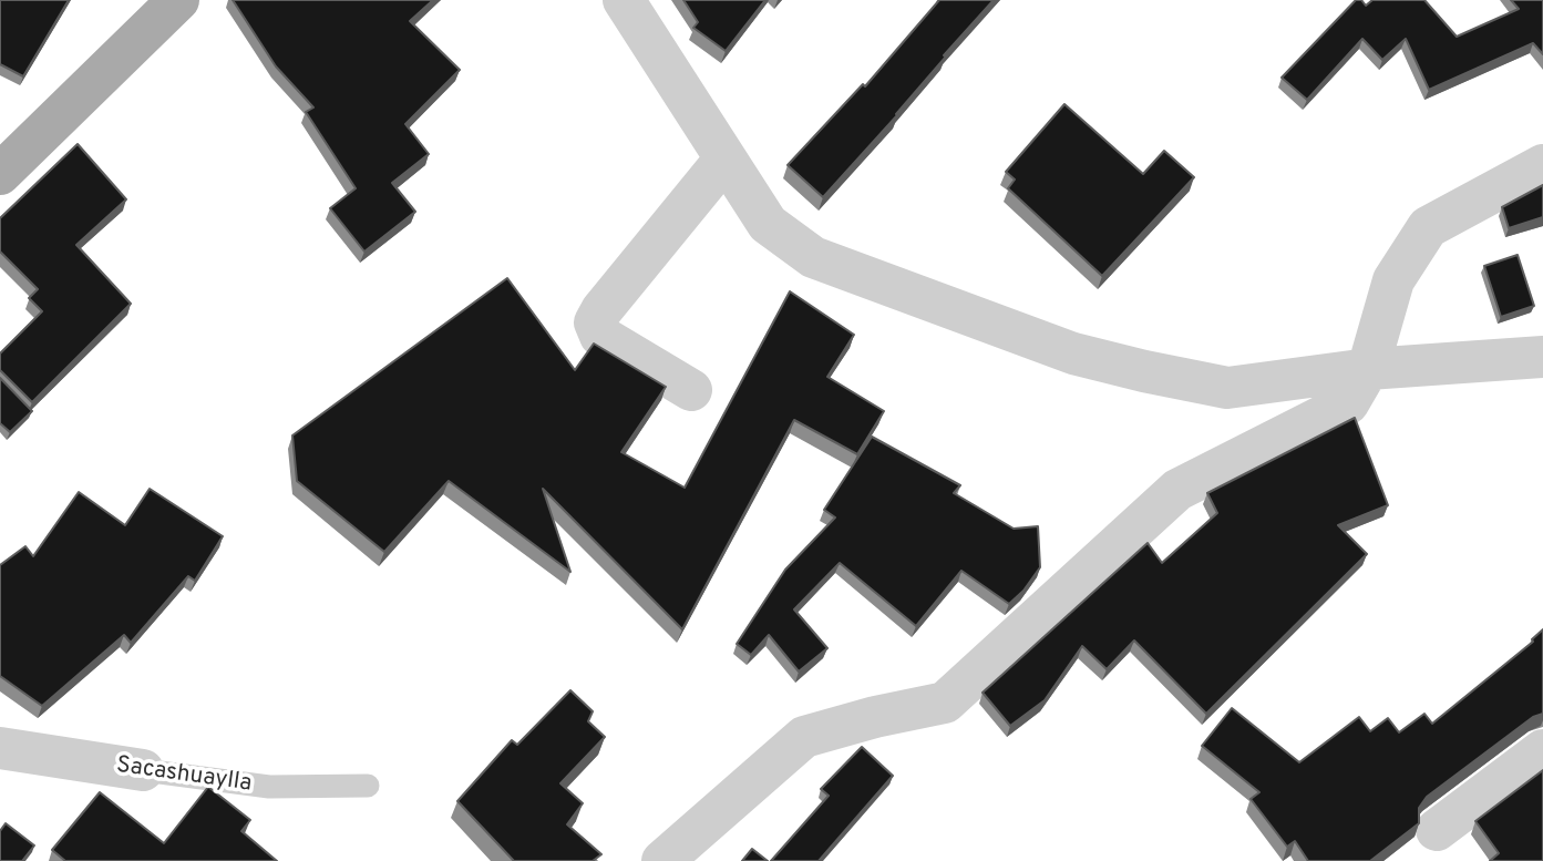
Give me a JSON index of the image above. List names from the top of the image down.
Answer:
{
  "streets": {
    "street": ["Sacashuaylla"]
  }
}
